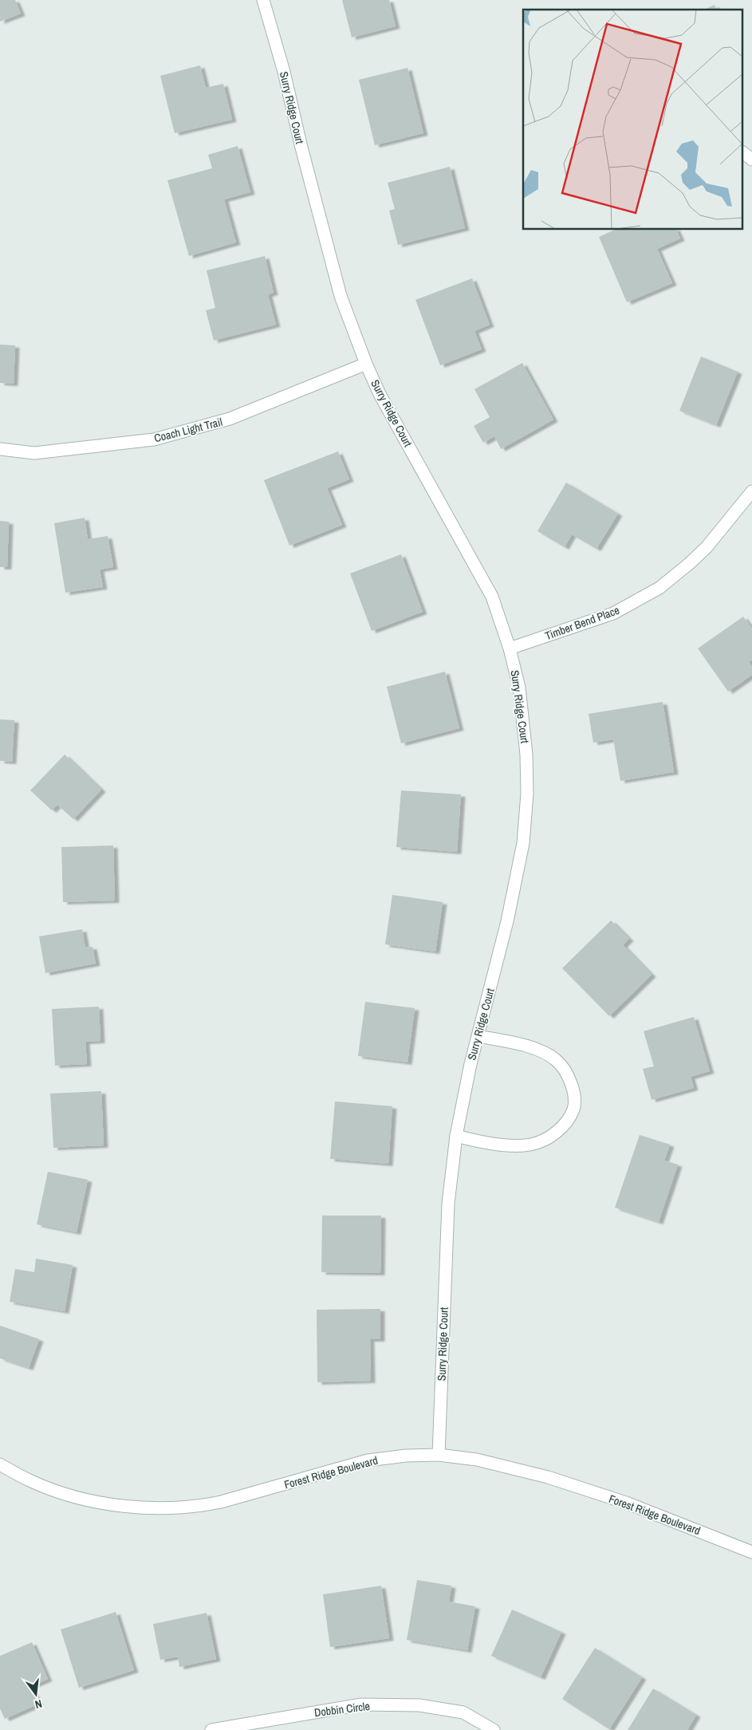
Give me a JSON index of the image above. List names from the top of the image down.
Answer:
{
  "streets": {
    "street": [
      "Surry Ridge Court",
      "Coach Light Trail",
      "Timber Bend Place",
      "Forest Ridge Boulevard",
      "Dobbin Circle"
    ]
  },
  "crossings": [
    ["Surry Ridge Court", "Coach Light Trail"],
    ["Surry Ridge Court", "Timber Bend Place"],
    ["Surry Ridge Court", "Forest Ridge Boulevard"]
  ],
  "north": "bottom"
}
